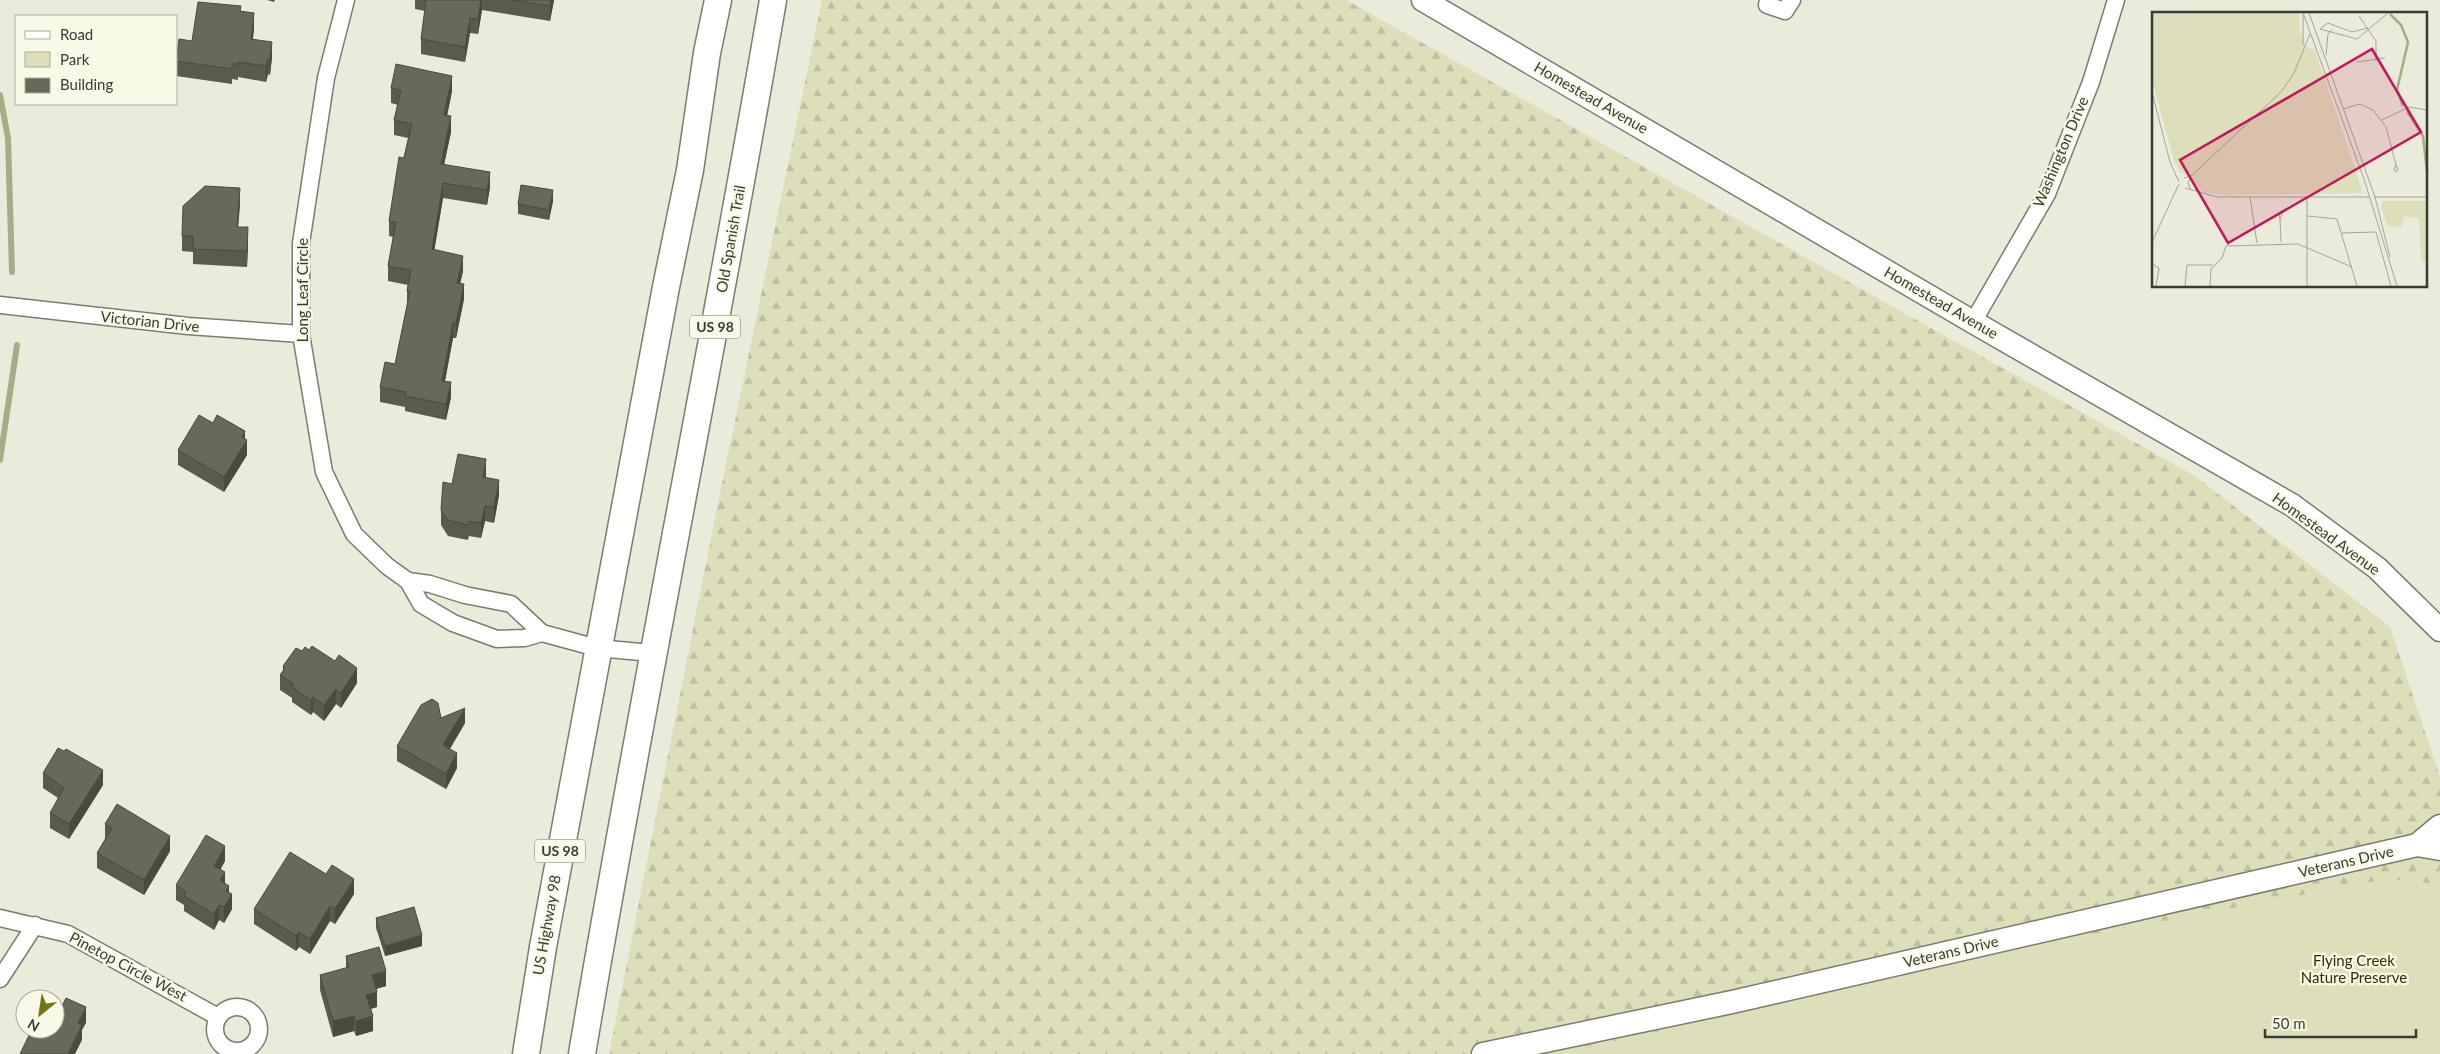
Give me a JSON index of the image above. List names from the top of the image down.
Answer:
{
  "streets": {
    "main road": ["Old Spanish Trail", "US 98", "US Highway 98"],
    "street": [
      "Homestead Avenue",
      "Washington Drive",
      "Long Leaf Circle",
      "Victorian Drive",
      "Veterans Drive",
      "Pinetop Circle West"
    ]
  },
  "crossings": [
    ["Homestead Avenue", "Washington Drive"],
    ["Old Spanish Trail", "Long Leaf Circle"],
    ["Old Spanish Trail", "US 98"],
    ["Long Leaf Circle", "Victorian Drive"],
    ["Long Leaf Circle", "US 98"],
    ["Long Leaf Circle", "US Highway 98"],
    ["US 98", "US Highway 98"]
  ],
  "parks": ["Flying Creek Nature Preserve"],
  "legend": ["Road", "Park", "Building"],
  "scale_bar": "50 m",
  "north": "bottom left"
}
